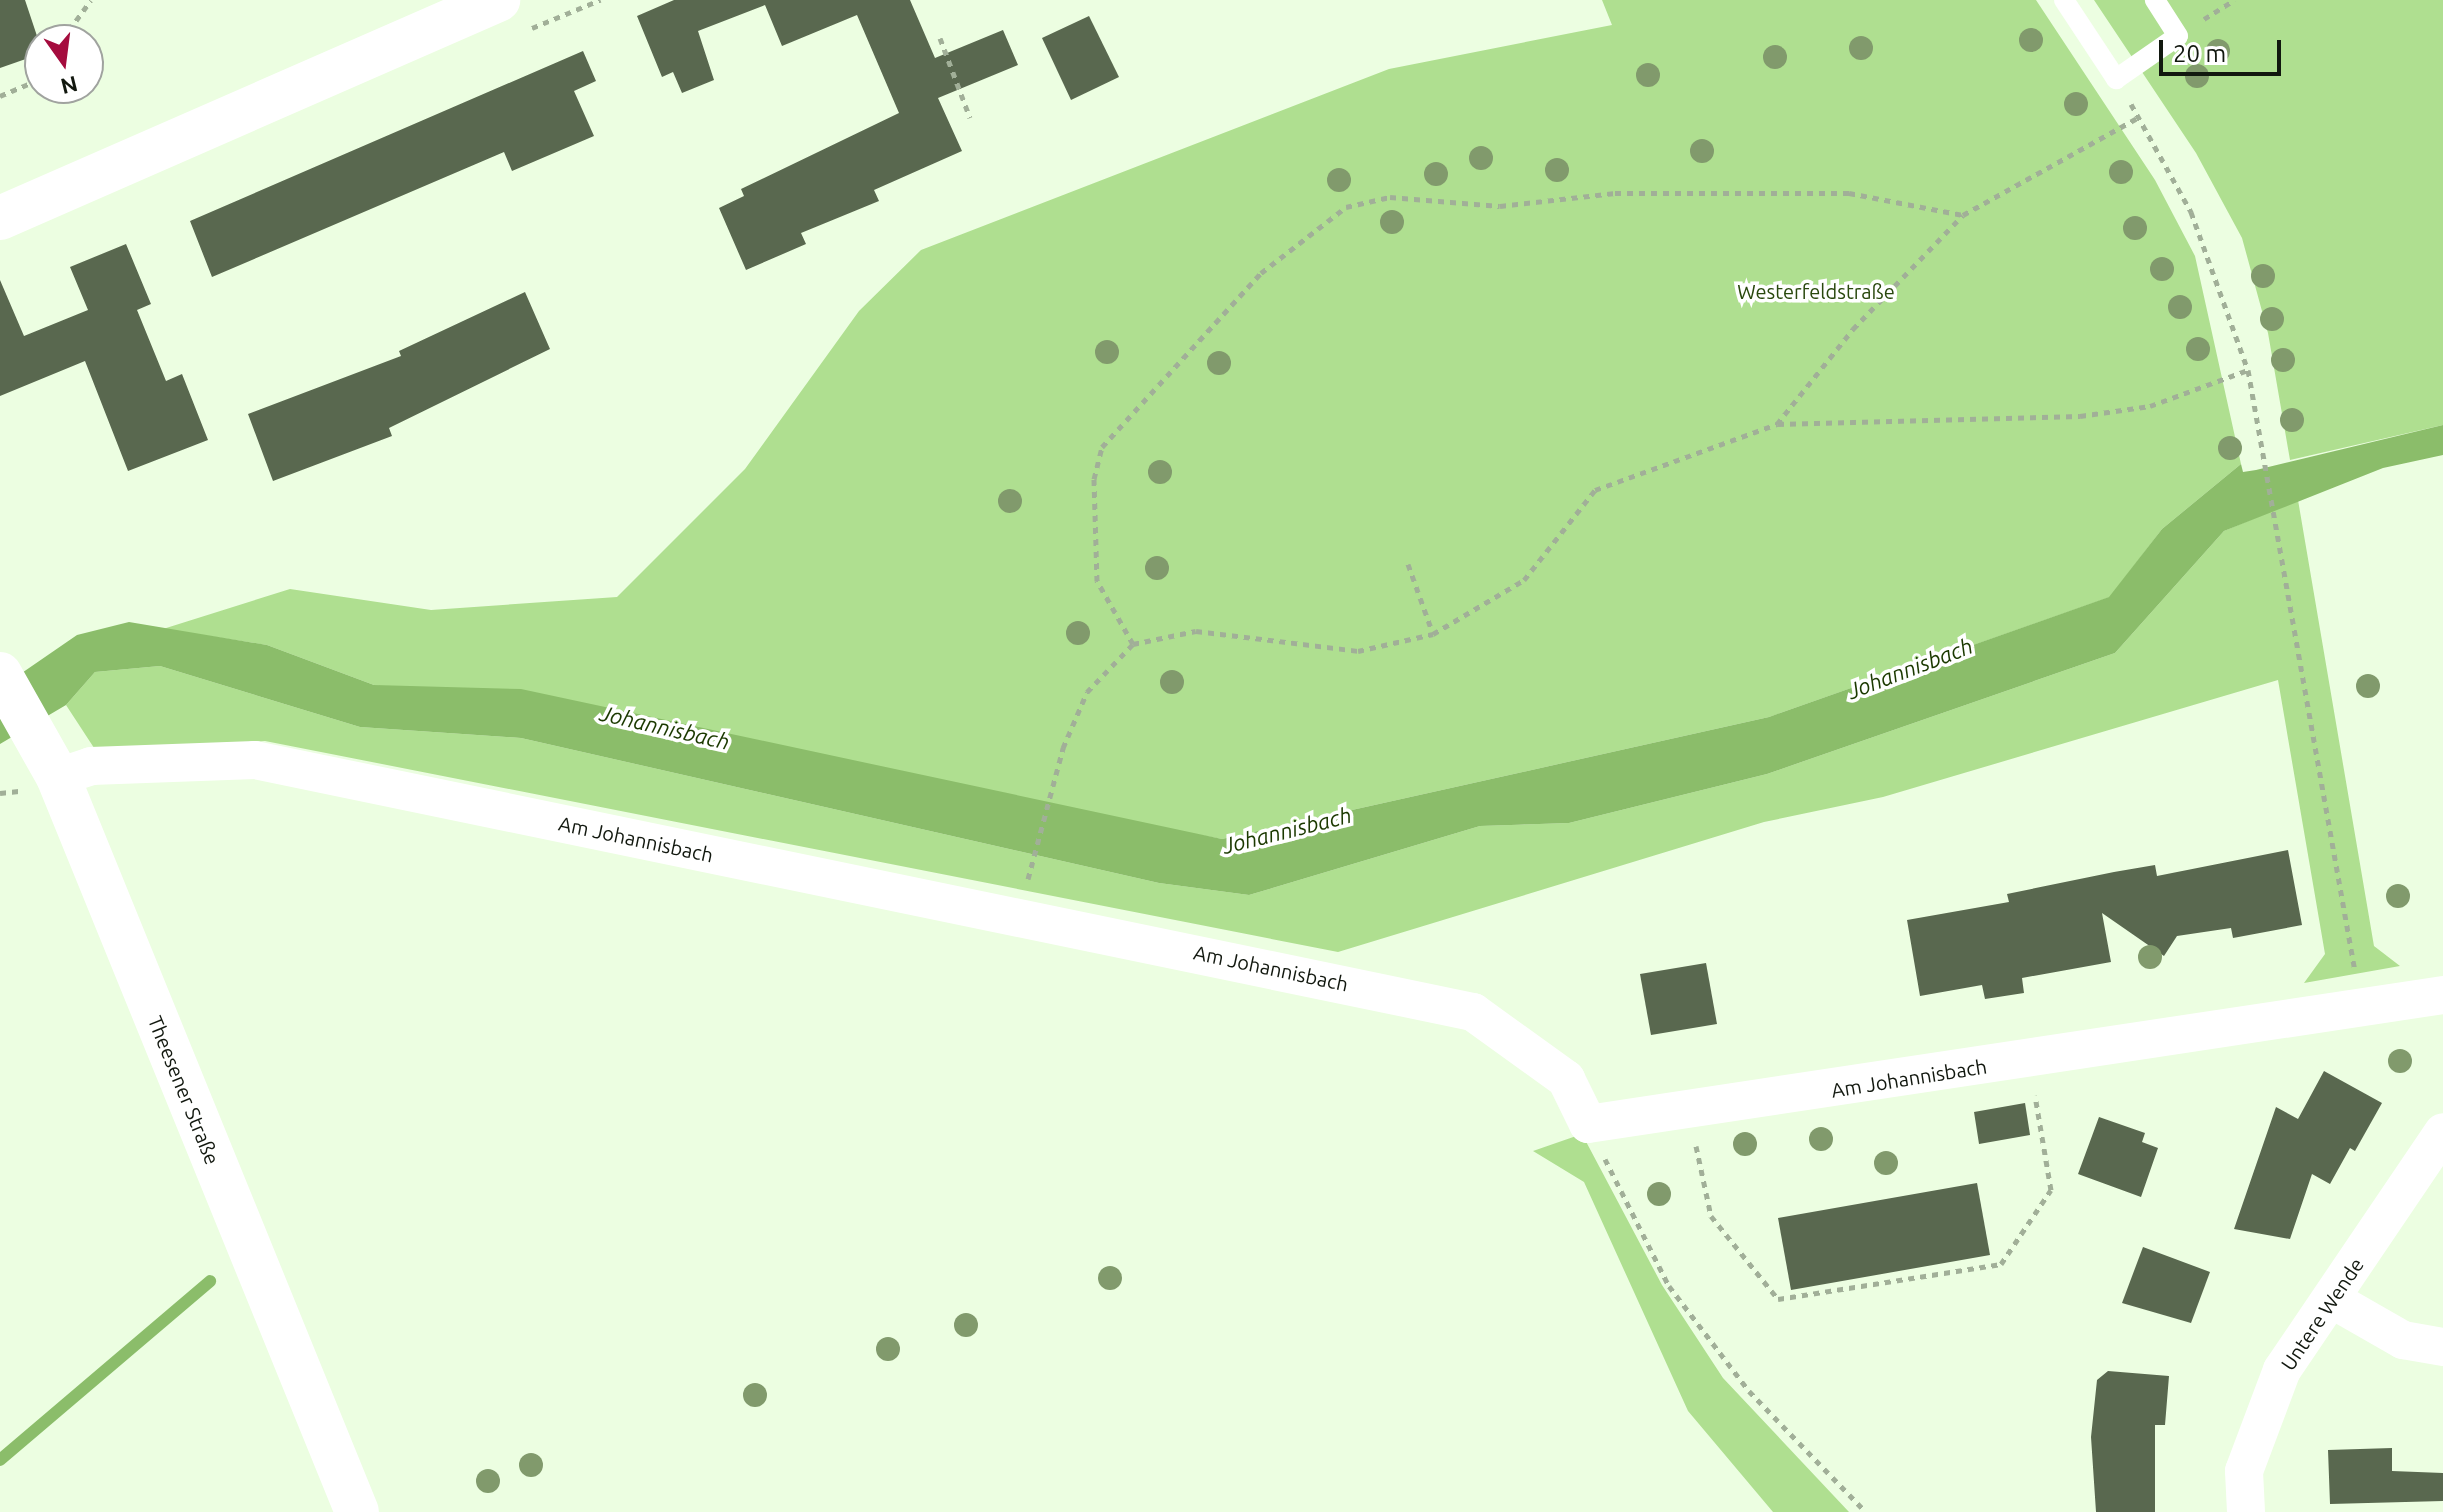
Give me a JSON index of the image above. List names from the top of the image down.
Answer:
{
  "streets": {
    "street": ["Am Johannisbach", "Theesener Straße", "Untere Wende"]
  },
  "crossings": [
    ["Am Johannisbach", "Theesener Straße"]
  ],
  "water": ["Johannisbach"],
  "parks": ["Westerfeldstraße"],
  "scale_bar": "20 m",
  "north": "bottom"
}
